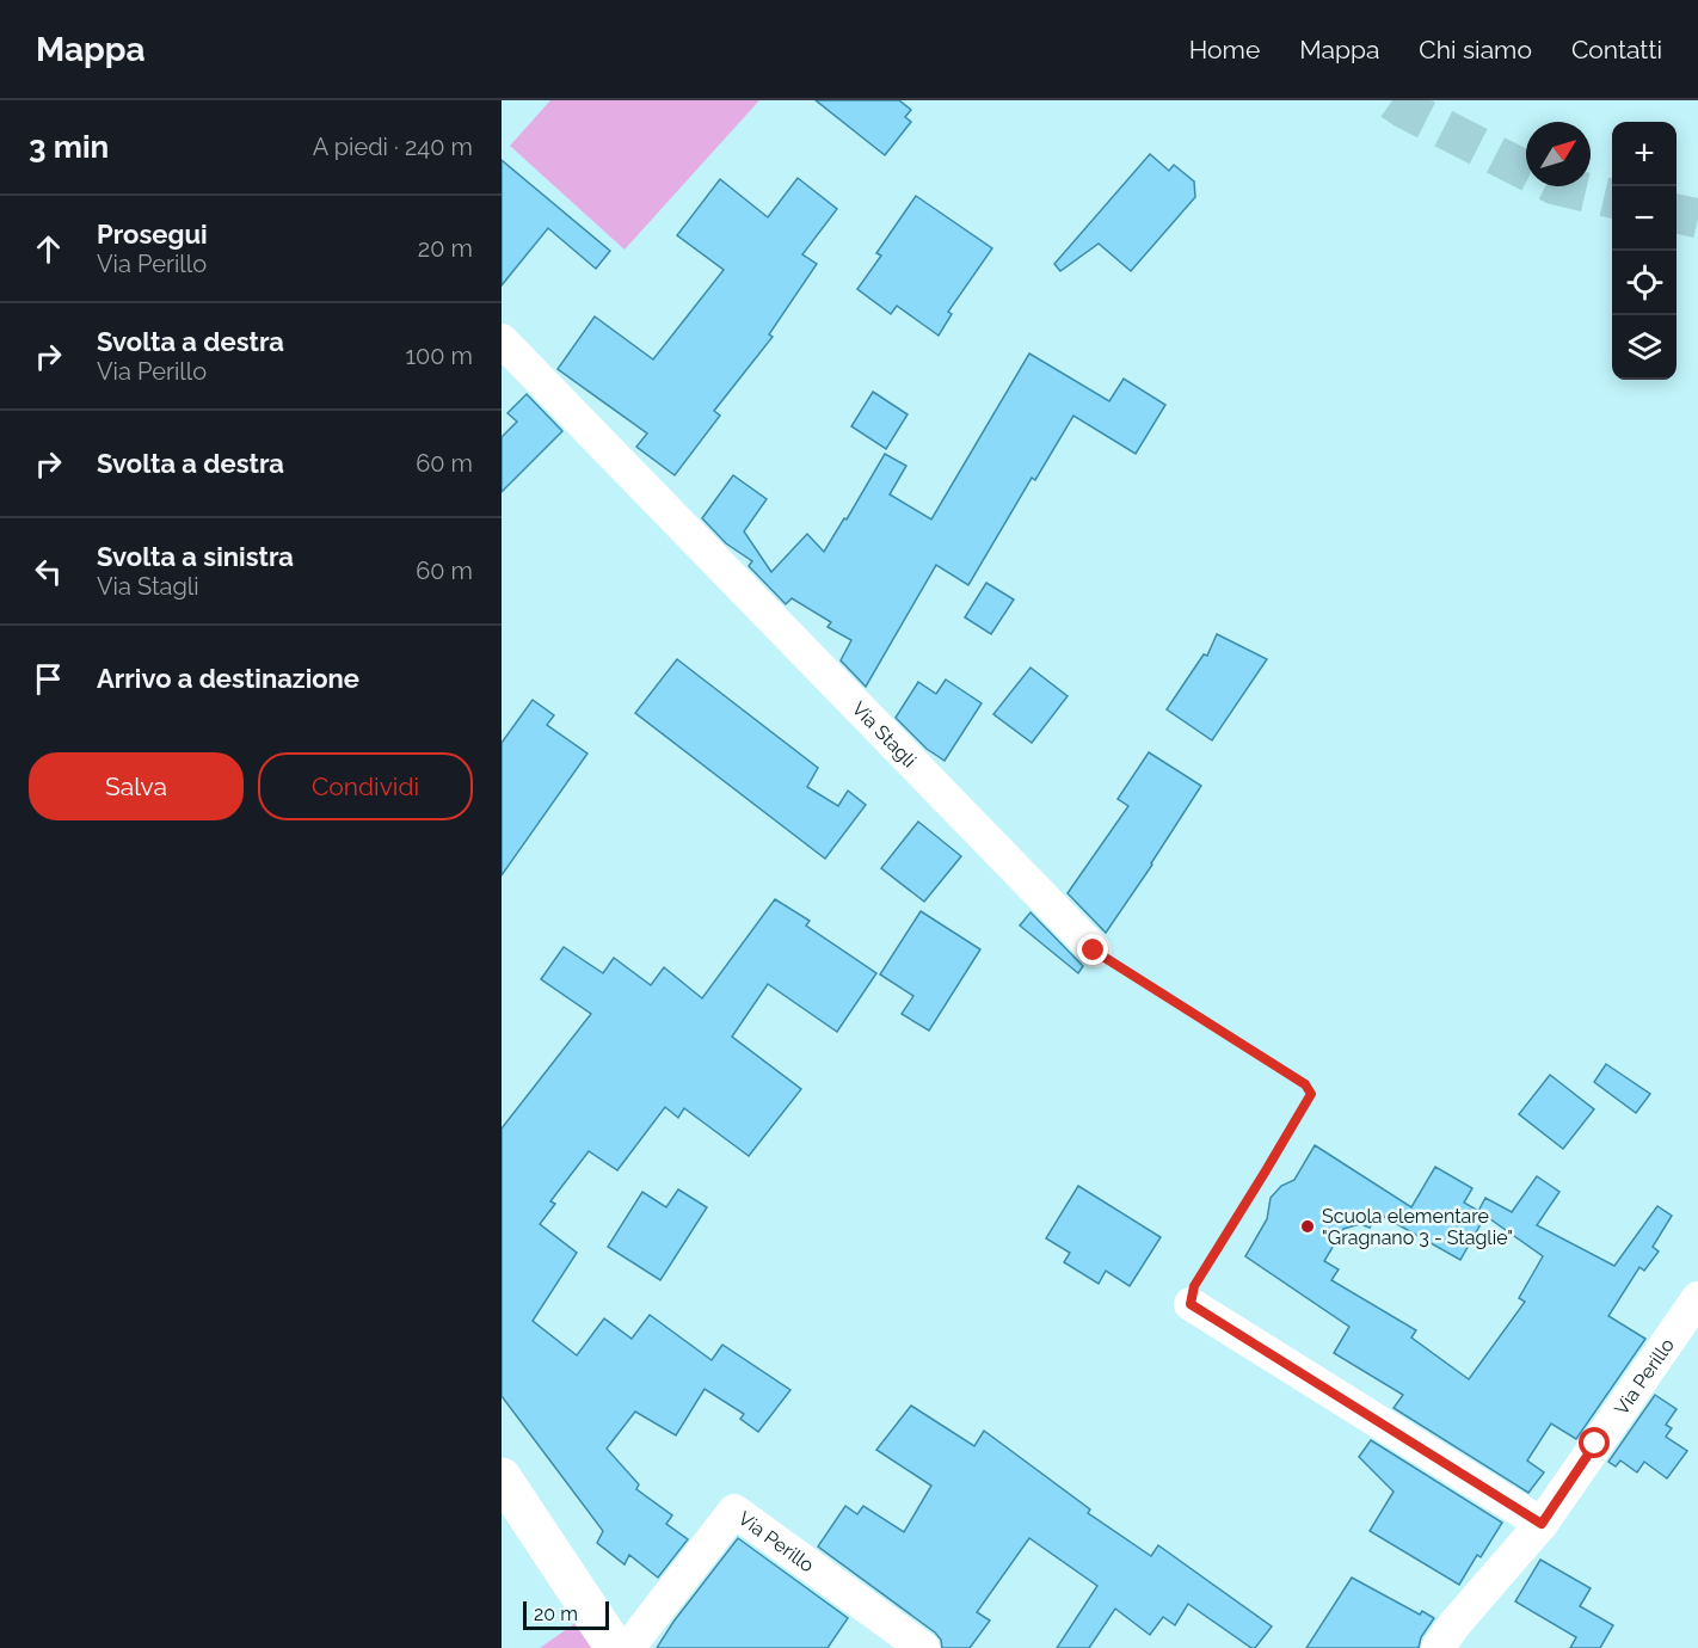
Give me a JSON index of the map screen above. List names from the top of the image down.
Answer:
{
  "streets": {
    "street": ["Via Stagli", "Via Perillo"]
  },
  "places": ["Scuola elementare \"Gragnano 3 - Staglie\""],
  "scale_bar": "20 m",
  "north": "top right",
  "page": {
    "header": "Mappa",
    "nav": [
      "Home",
      "Mappa",
      "Chi siamo",
      "Contatti"
    ],
    "heading": ["3 min", "A piedi · 240 m"],
    "map_buttons": ["+", "−"],
    "list": [
      ["Prosegui", "Via Perillo", "20 m"],
      ["Svolta a destra", "Via Perillo", "100 m"],
      ["Svolta a destra", "60 m"],
      ["Svolta a sinistra", "Via Stagli", "60 m"],
      "Arrivo a destinazione"
    ],
    "buttons": ["Salva", "Condividi"],
    "scale": "20 m"
  }
}
